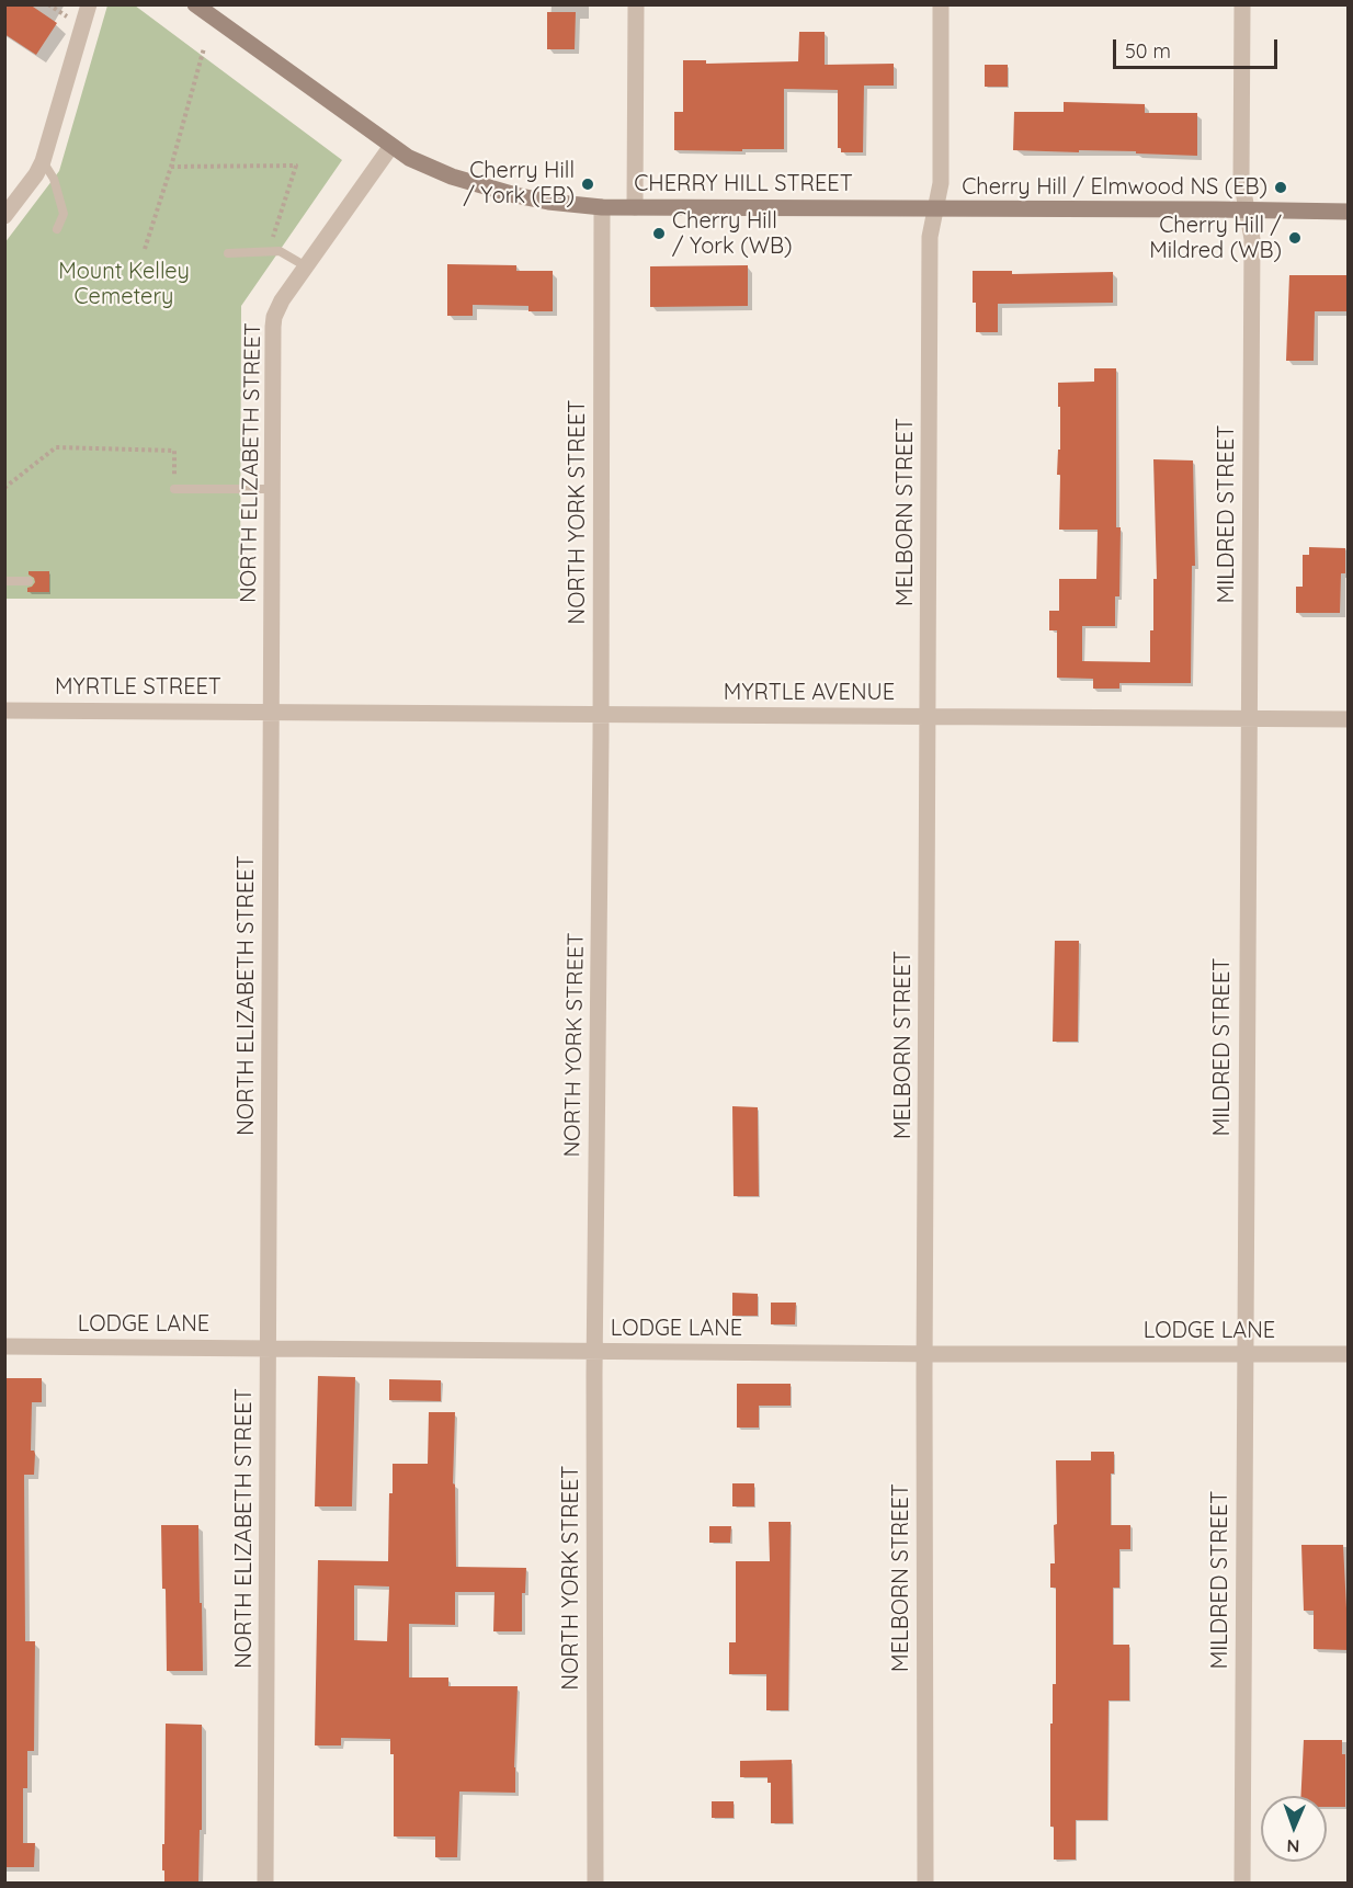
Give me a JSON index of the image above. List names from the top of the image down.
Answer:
{
  "streets": {
    "street": [
      "CHERRY HILL STREET",
      "NORTH ELIZABETH STREET",
      "NORTH YORK STREET",
      "MELBORN STREET",
      "MILDRED STREET",
      "MYRTLE STREET",
      "MYRTLE AVENUE",
      "LODGE LANE"
    ]
  },
  "crossings": [
    ["CHERRY HILL STREET", "NORTH ELIZABETH STREET"],
    ["CHERRY HILL STREET", "NORTH YORK STREET"],
    ["CHERRY HILL STREET", "MELBORN STREET"],
    ["CHERRY HILL STREET", "MILDRED STREET"],
    ["NORTH ELIZABETH STREET", "MYRTLE STREET"],
    ["NORTH ELIZABETH STREET", "MYRTLE AVENUE"],
    ["NORTH ELIZABETH STREET", "LODGE LANE"],
    ["NORTH YORK STREET", "MYRTLE AVENUE"],
    ["NORTH YORK STREET", "LODGE LANE"],
    ["MELBORN STREET", "MYRTLE AVENUE"],
    ["MELBORN STREET", "LODGE LANE"],
    ["MILDRED STREET", "MYRTLE AVENUE"],
    ["MILDRED STREET", "LODGE LANE"],
    ["MYRTLE STREET", "MYRTLE AVENUE"]
  ],
  "parks": ["Mount Kelley Cemetery"],
  "places": [
    "Cherry Hill / York (EB)",
    "Cherry Hill / Elmwood NS (EB)",
    "Cherry Hill / York (WB)",
    "Cherry Hill / Mildred (WB)"
  ],
  "scale_bar": "50 m",
  "north": "bottom"
}
